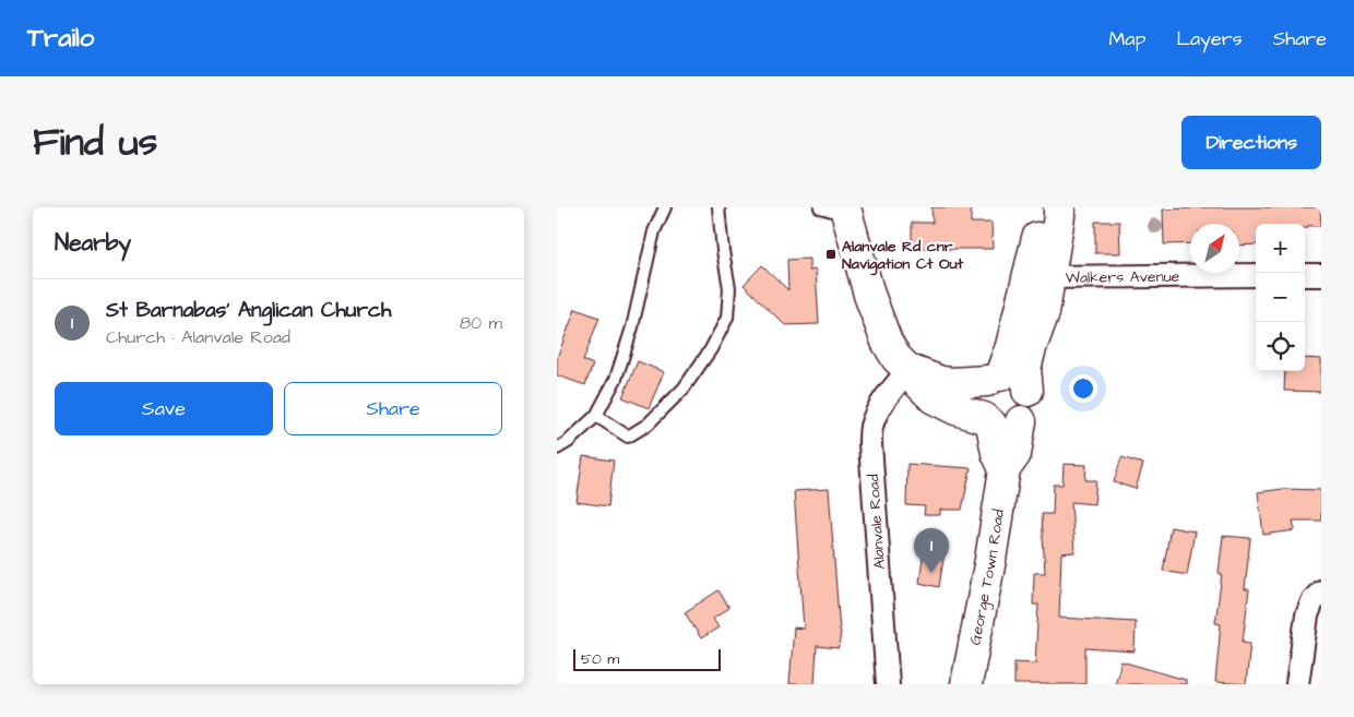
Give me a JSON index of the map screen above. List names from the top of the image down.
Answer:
{
  "streets": {
    "main road": ["George Town Road"],
    "street": ["Walkers Avenue", "Alanvale Road"]
  },
  "places": {
    "transit": ["Alanvale Rd cnr Navigation Ct Out"]
  },
  "scale_bar": "50 m",
  "north": "top right",
  "page": {
    "header": "Trailo",
    "nav": ["Map", "Layers", "Share"],
    "title": "Find us",
    "buttons": [
      "Directions",
      ["Save", "Share"]
    ],
    "heading": "Nearby",
    "map_buttons": ["+", "−"],
    "list": [
      {
        "mark": "1",
        "name": "St Barnabas' Anglican Church",
        "note": "Church · Alanvale Road",
        "value": "80 m"
      }
    ],
    "pins": "1",
    "scale": "50 m"
  }
}
